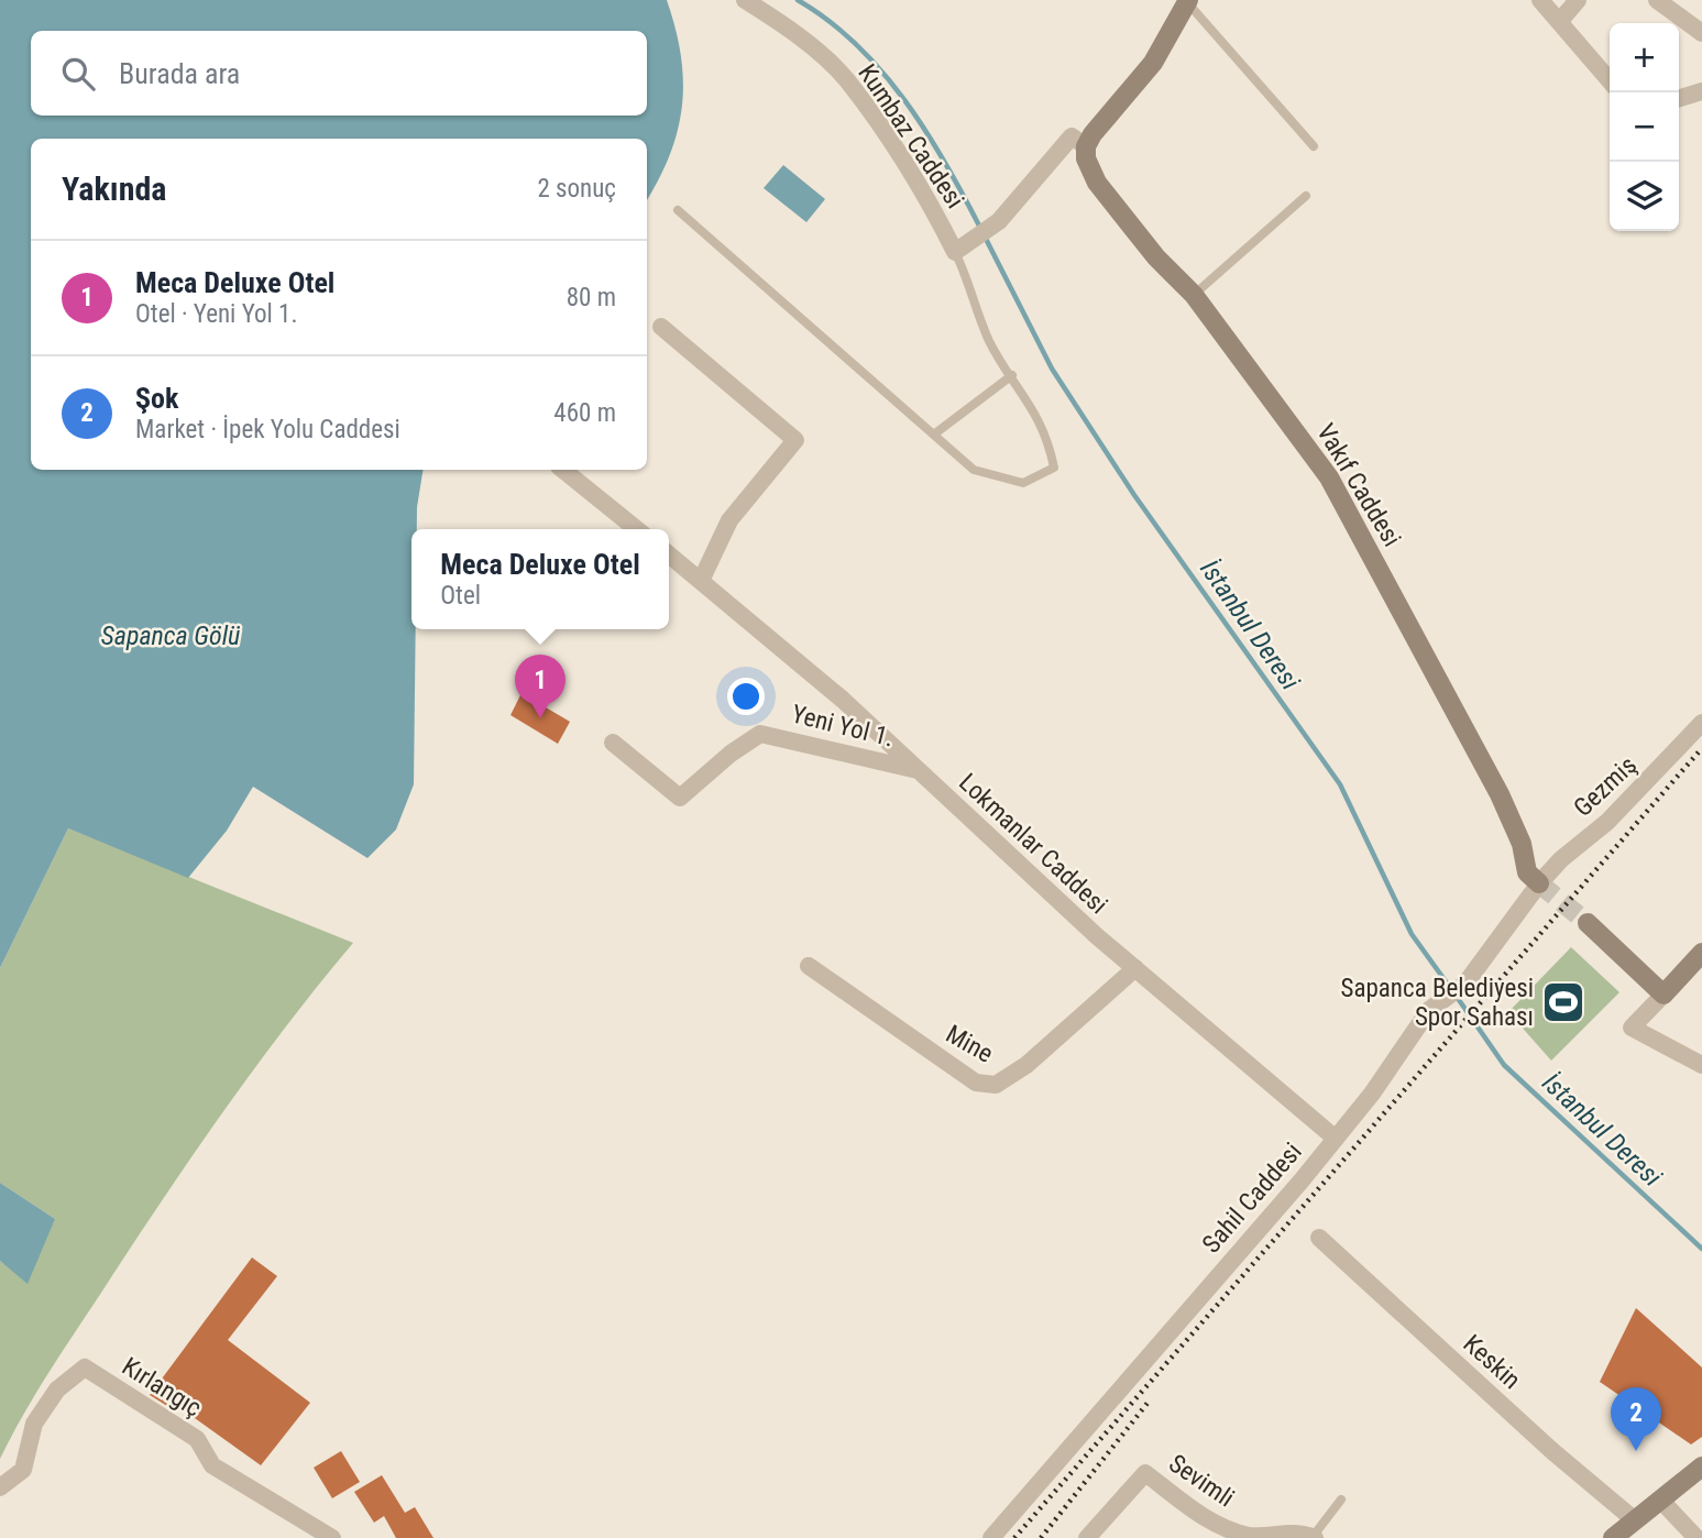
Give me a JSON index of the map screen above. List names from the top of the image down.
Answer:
{
  "streets": {
    "street": [
      "Kumbaz Caddesi",
      "Vakıf Caddesi",
      "Yeni Yol 1.",
      "Gezmiş",
      "Lokmanlar Caddesi",
      "Mine",
      "Sahil Caddesi",
      "Keskin",
      "Kırlangıç",
      "Sevimli"
    ]
  },
  "crossings": [
    ["Vakıf Caddesi", "Gezmiş"],
    ["Vakıf Caddesi", "Sahil Caddesi"],
    ["Yeni Yol 1.", "Lokmanlar Caddesi"],
    ["Gezmiş", "Sahil Caddesi"],
    ["Lokmanlar Caddesi", "Mine"],
    ["Lokmanlar Caddesi", "Sahil Caddesi"]
  ],
  "water": ["İstanbul Deresi", "Sapanca Gölü"],
  "places": {
    "sports": ["Sapanca Belediyesi Spor Sahası"]
  },
  "page": {
    "map_buttons": ["+", "−"],
    "search": "Burada ara",
    "heading": ["Yakında", "2 sonuç"],
    "list": [
      {
        "mark": "1",
        "name": "Meca Deluxe Otel",
        "note": "Otel · Yeni Yol 1.",
        "value": "80 m"
      },
      {
        "mark": "2",
        "name": "Şok",
        "note": "Market · İpek Yolu Caddesi",
        "value": "460 m"
      }
    ],
    "popup": ["Meca Deluxe Otel", "Otel"],
    "pins": ["1", "2"]
  }
}
